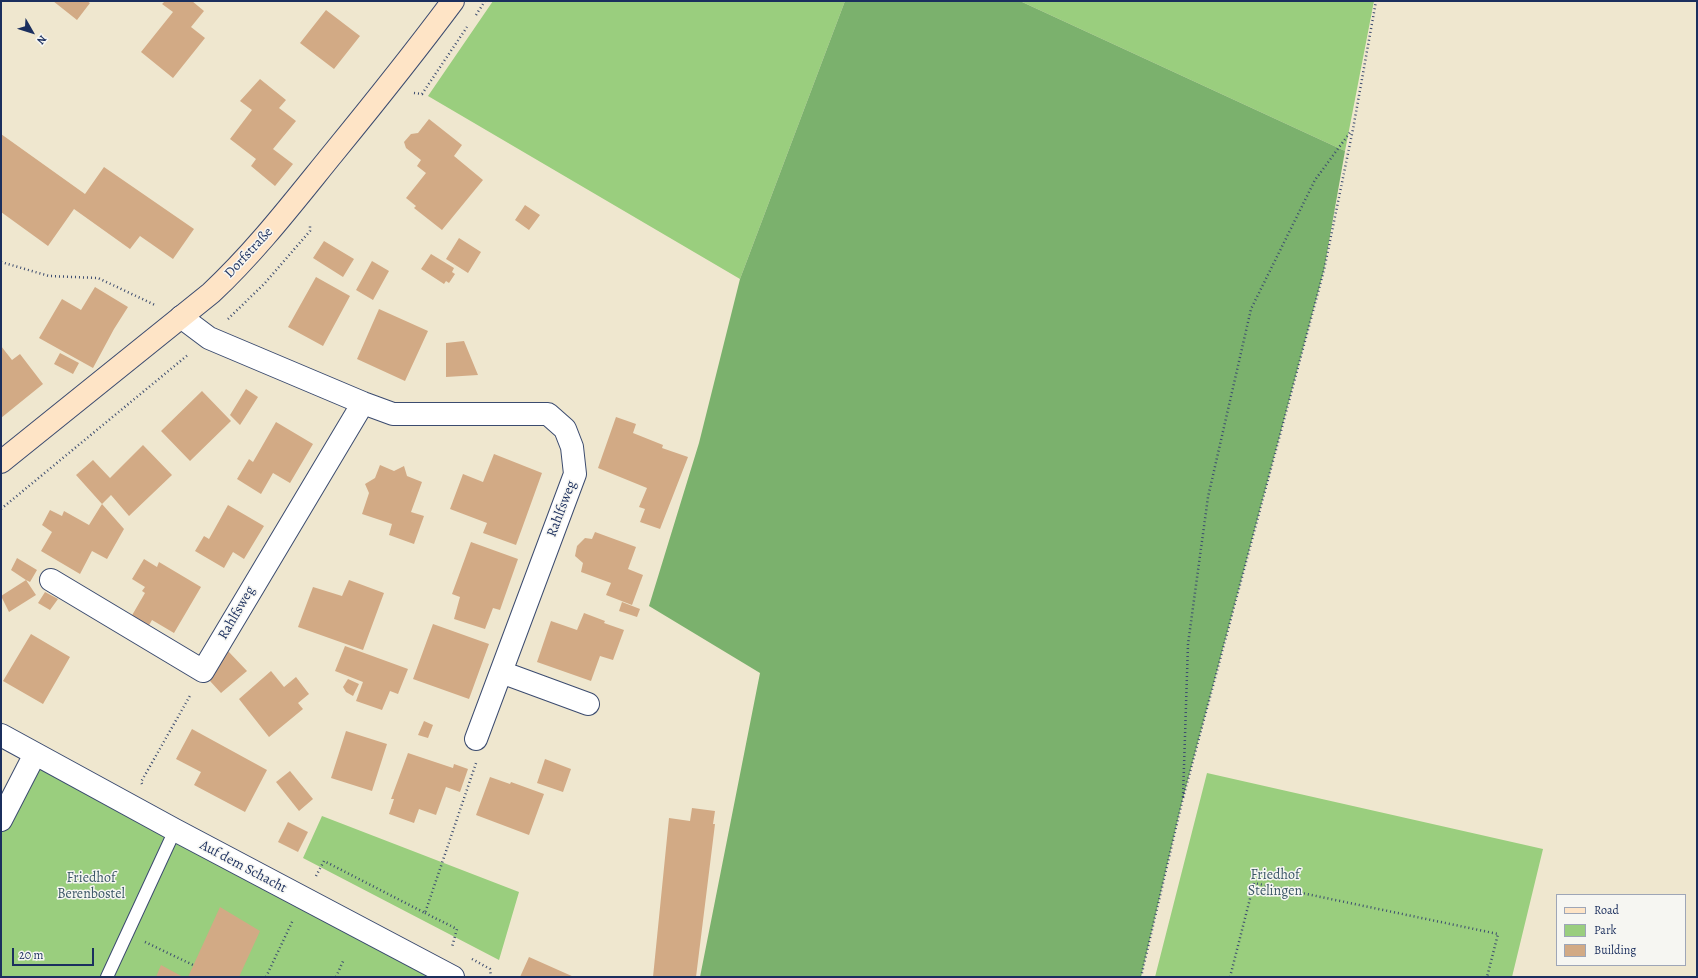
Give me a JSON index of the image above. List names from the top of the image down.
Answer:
{
  "streets": {
    "street": ["Dorfstraße", "Rahlfsweg", "Auf dem Schacht"]
  },
  "crossings": [
    ["Dorfstraße", "Rahlfsweg"]
  ],
  "parks": ["Friedhof Stelingen", "Friedhof Berenbostel"],
  "legend": ["Road", "Park", "Building"],
  "scale_bar": "20 m",
  "north": "bottom right"
}
